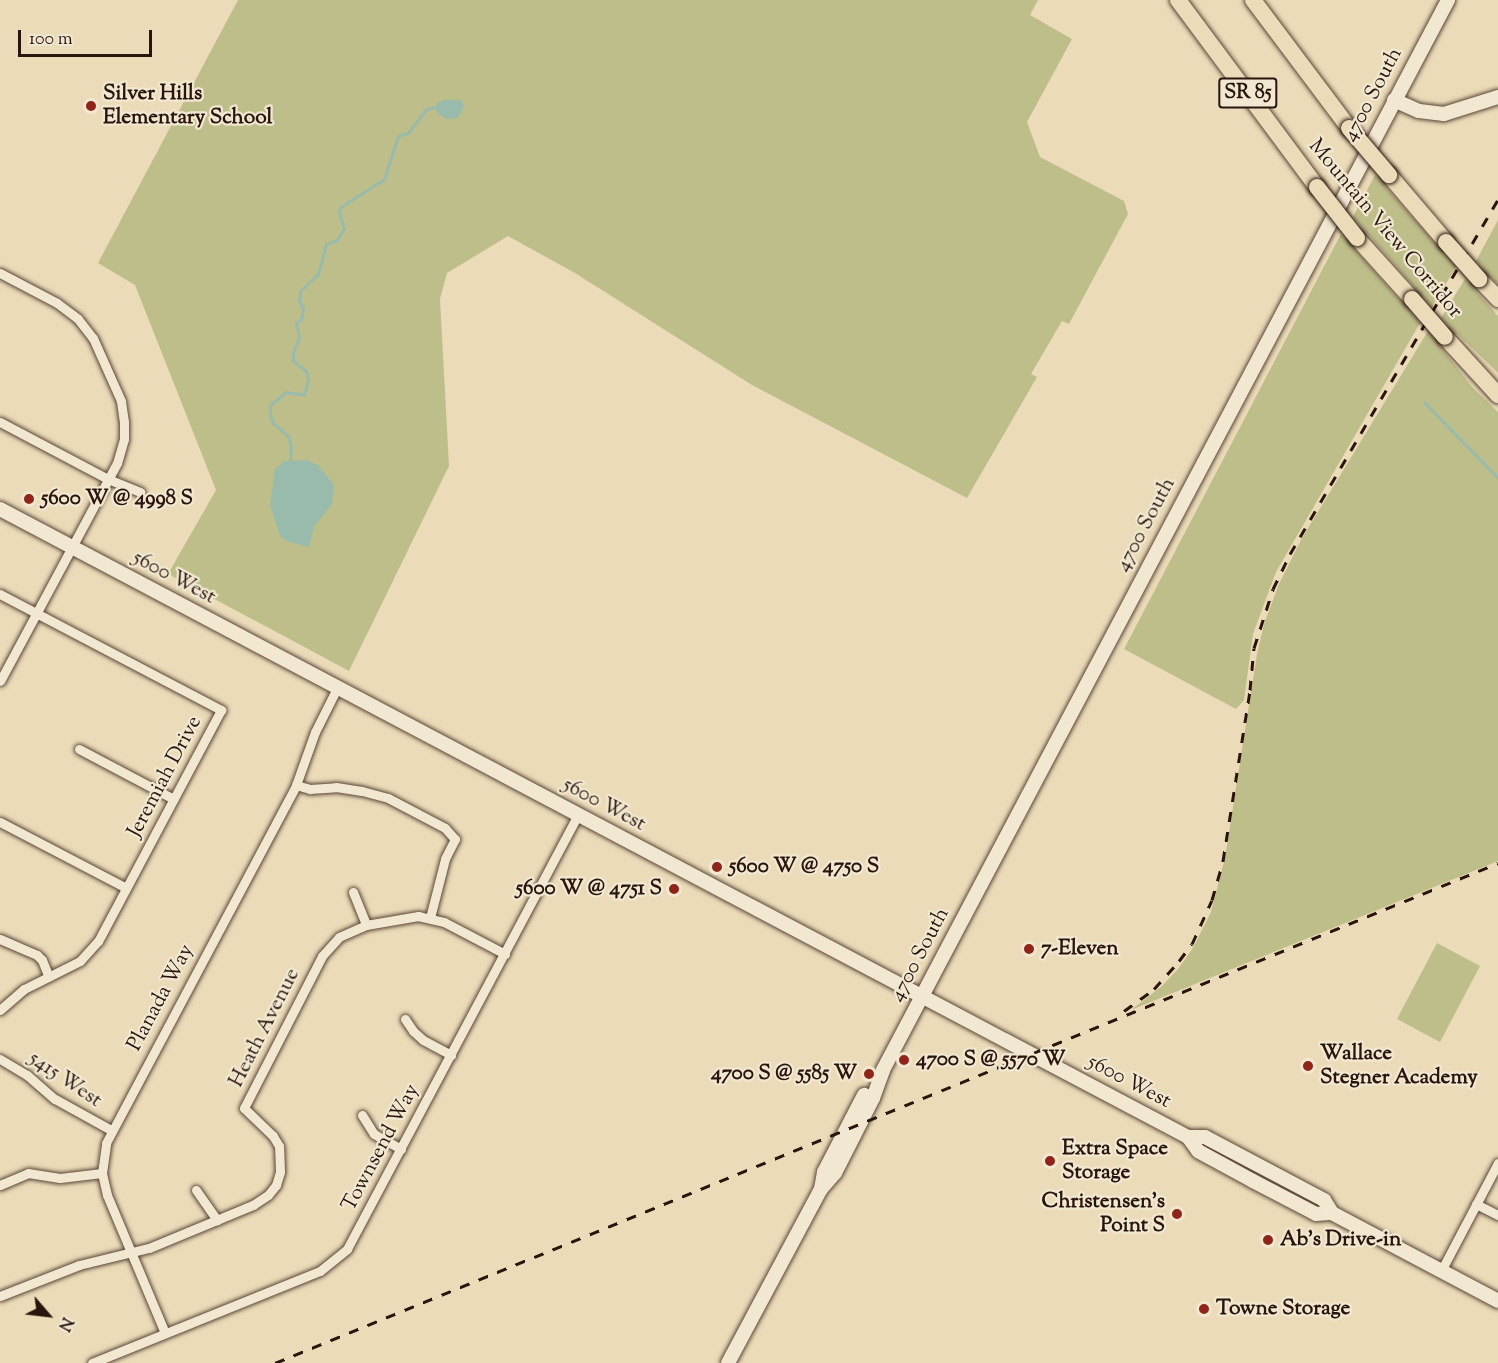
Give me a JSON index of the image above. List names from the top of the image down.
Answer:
{
  "streets": {
    "highway": ["SR 85", "Mountain View Corridor"],
    "main road": ["4700 South", "5600 West"],
    "street": [
      "Jeremiah Drive",
      "Planada Way",
      "Heath Avenue",
      "5415 West",
      "Townsend Way"
    ]
  },
  "crossings": [
    ["4700 South", "5600 West"],
    ["5600 West", "Planada Way"],
    ["5600 West", "Townsend Way"],
    ["Planada Way", "Heath Avenue"],
    ["Planada Way", "5415 West"],
    ["Planada Way", "Townsend Way"],
    ["Heath Avenue", "Townsend Way"]
  ],
  "places": [
    "Silver Hills Elementary School",
    "5600 W @ 4998 S",
    "5600 W @ 4750 S",
    "5600 W @ 4751 S",
    "7-Eleven",
    "4700 S @ 5570 W",
    "Wallace Stegner Academy",
    "4700 S @ 5585 W",
    "Extra Space Storage",
    "Christensen's Point S",
    "Ab's Drive-in",
    "Towne Storage"
  ],
  "scale_bar": "100 m",
  "north": "bottom right"
}
